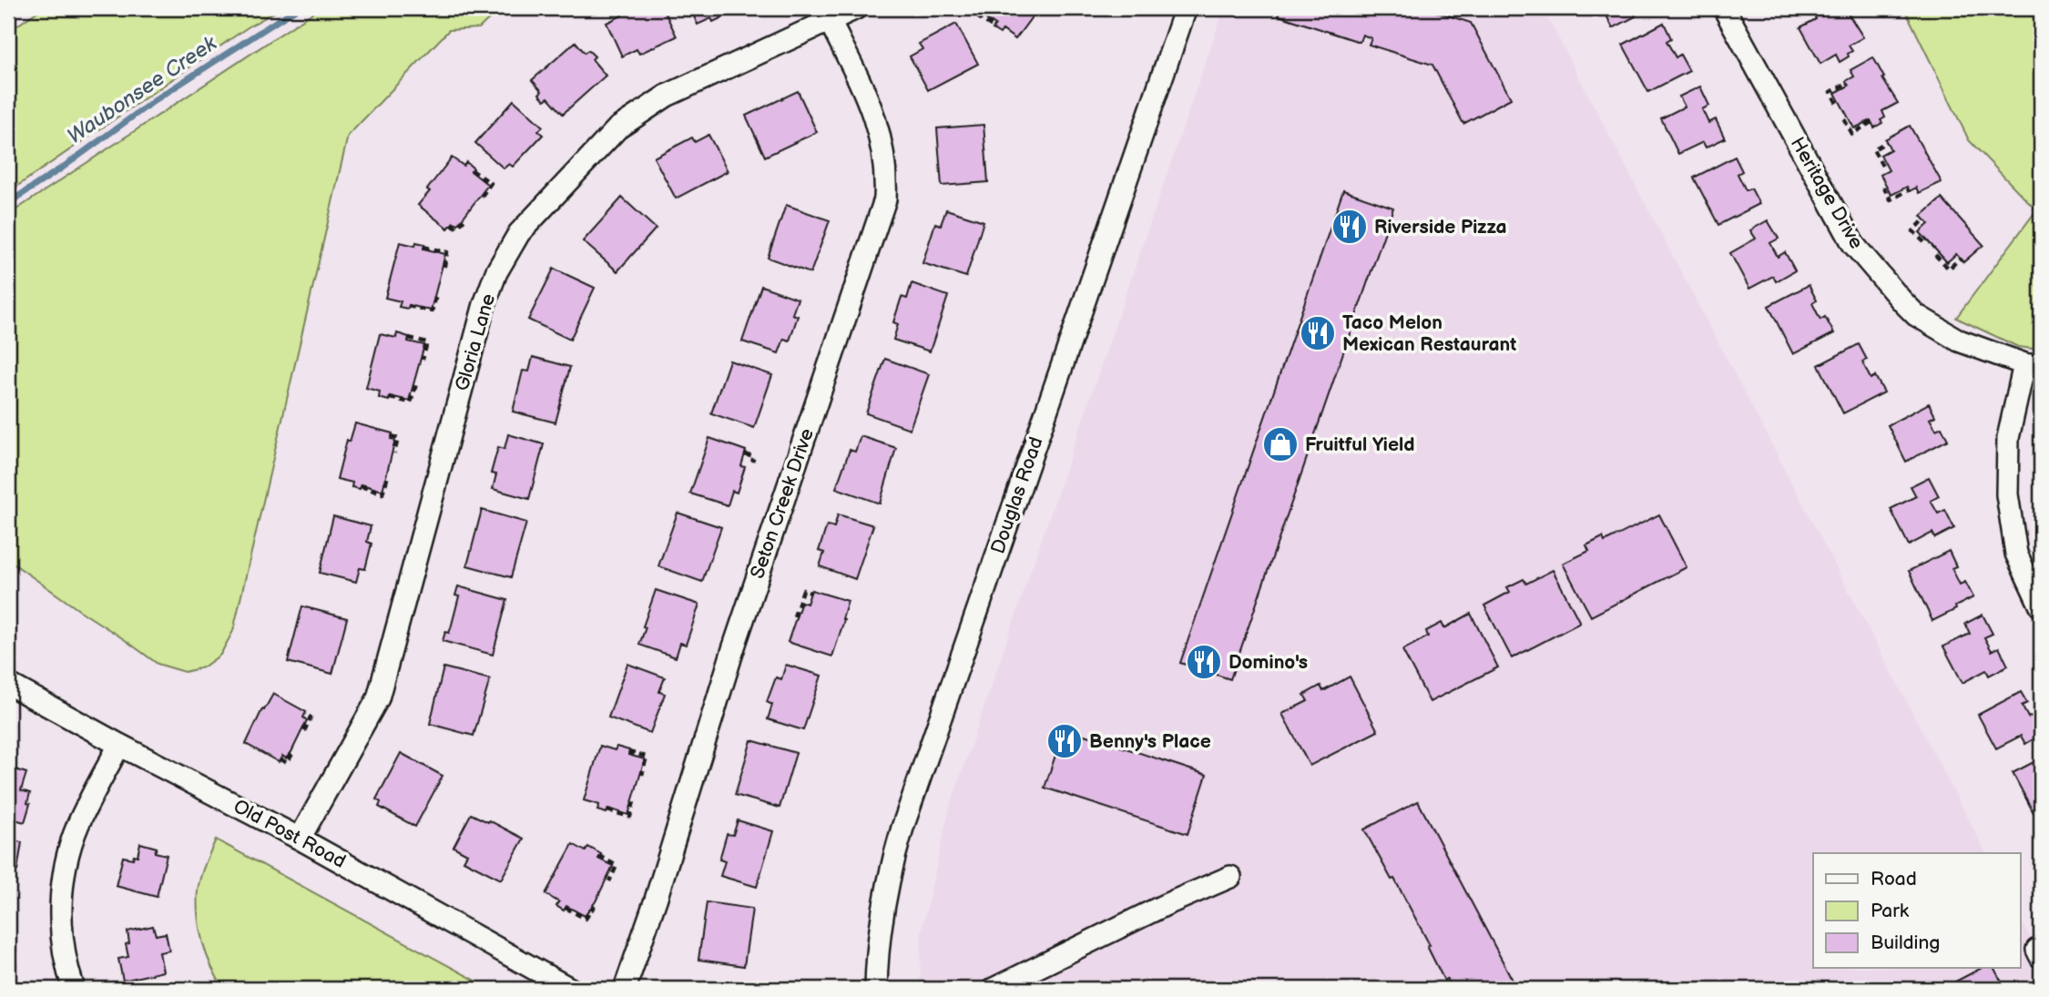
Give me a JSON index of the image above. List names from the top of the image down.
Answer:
{
  "streets": {
    "street": [
      "Heritage Drive",
      "Gloria Lane",
      "Douglas Road",
      "Seton Creek Drive",
      "Old Post Road"
    ]
  },
  "crossings": [
    ["Gloria Lane", "Seton Creek Drive"],
    ["Gloria Lane", "Old Post Road"]
  ],
  "water": ["Waubonsee Creek"],
  "places": {
    "restaurant": [
      "Riverside Pizza",
      "Taco Melon Mexican Restaurant",
      "Domino's",
      "Benny's Place"
    ],
    "shop": ["Fruitful Yield"]
  },
  "legend": ["Road", "Park", "Building"]
}
